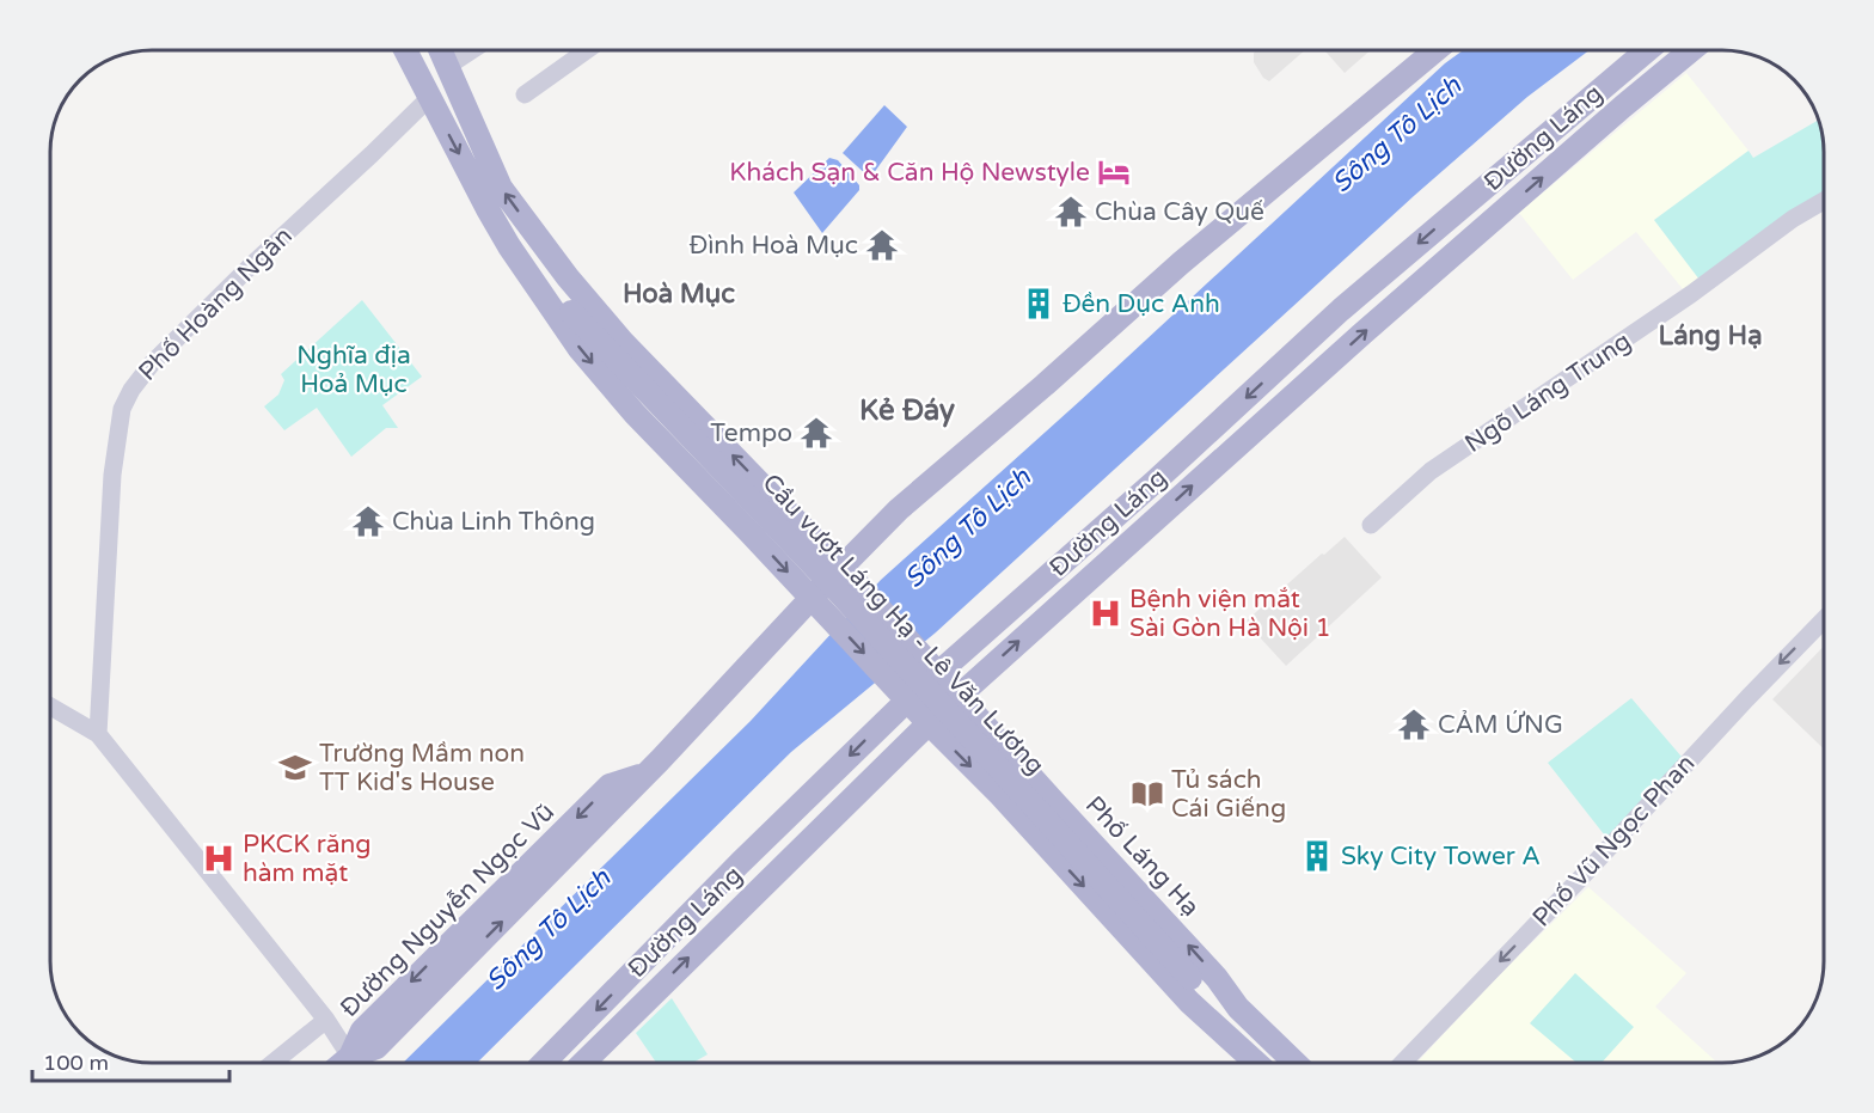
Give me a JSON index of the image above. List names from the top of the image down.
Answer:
{
  "streets": {
    "main road": [
      "Đường Láng",
      "Cầu vượt Láng Hạ - Lê Văn Lương",
      "Phố Láng Hạ",
      "Đường Nguyễn Ngọc Vũ"
    ],
    "street": ["Phố Hoàng Ngân", "Ngõ Láng Trung", "Phố Vũ Ngọc Phan"]
  },
  "crossings": [
    ["Đường Láng", "Phố Láng Hạ"],
    ["Cầu vượt Láng Hạ - Lê Văn Lương", "Phố Láng Hạ"],
    ["Phố Láng Hạ", "Đường Nguyễn Ngọc Vũ"]
  ],
  "one_way": ["Phố Vũ Ngọc Phan"],
  "districts": ["Hoà Mục", "Láng Hạ", "Kẻ Đáy"],
  "water": ["Sông Tô Lịch"],
  "parks": ["Nghĩa địa Hoả Mục"],
  "places": {
    "hotel": ["Khách Sạn & Căn Hộ Newstyle"],
    "temple": [
      "Chùa Cây Quế",
      "Đình Hoà Mục",
      "Tempo",
      "Chùa Linh Thông",
      "CẢM ỨNG"
    ],
    "building": ["Đền Dục Anh", "Sky City Tower A"],
    "hospital": ["Bệnh viện mắt Sài Gòn Hà Nội 1", "PKCK răng hàm mặt"],
    "school or university": ["Trường Mầm non TT Kid's House"],
    "library": ["Tủ sách Cái Giếng"]
  },
  "scale_bar": "100 m"
}
